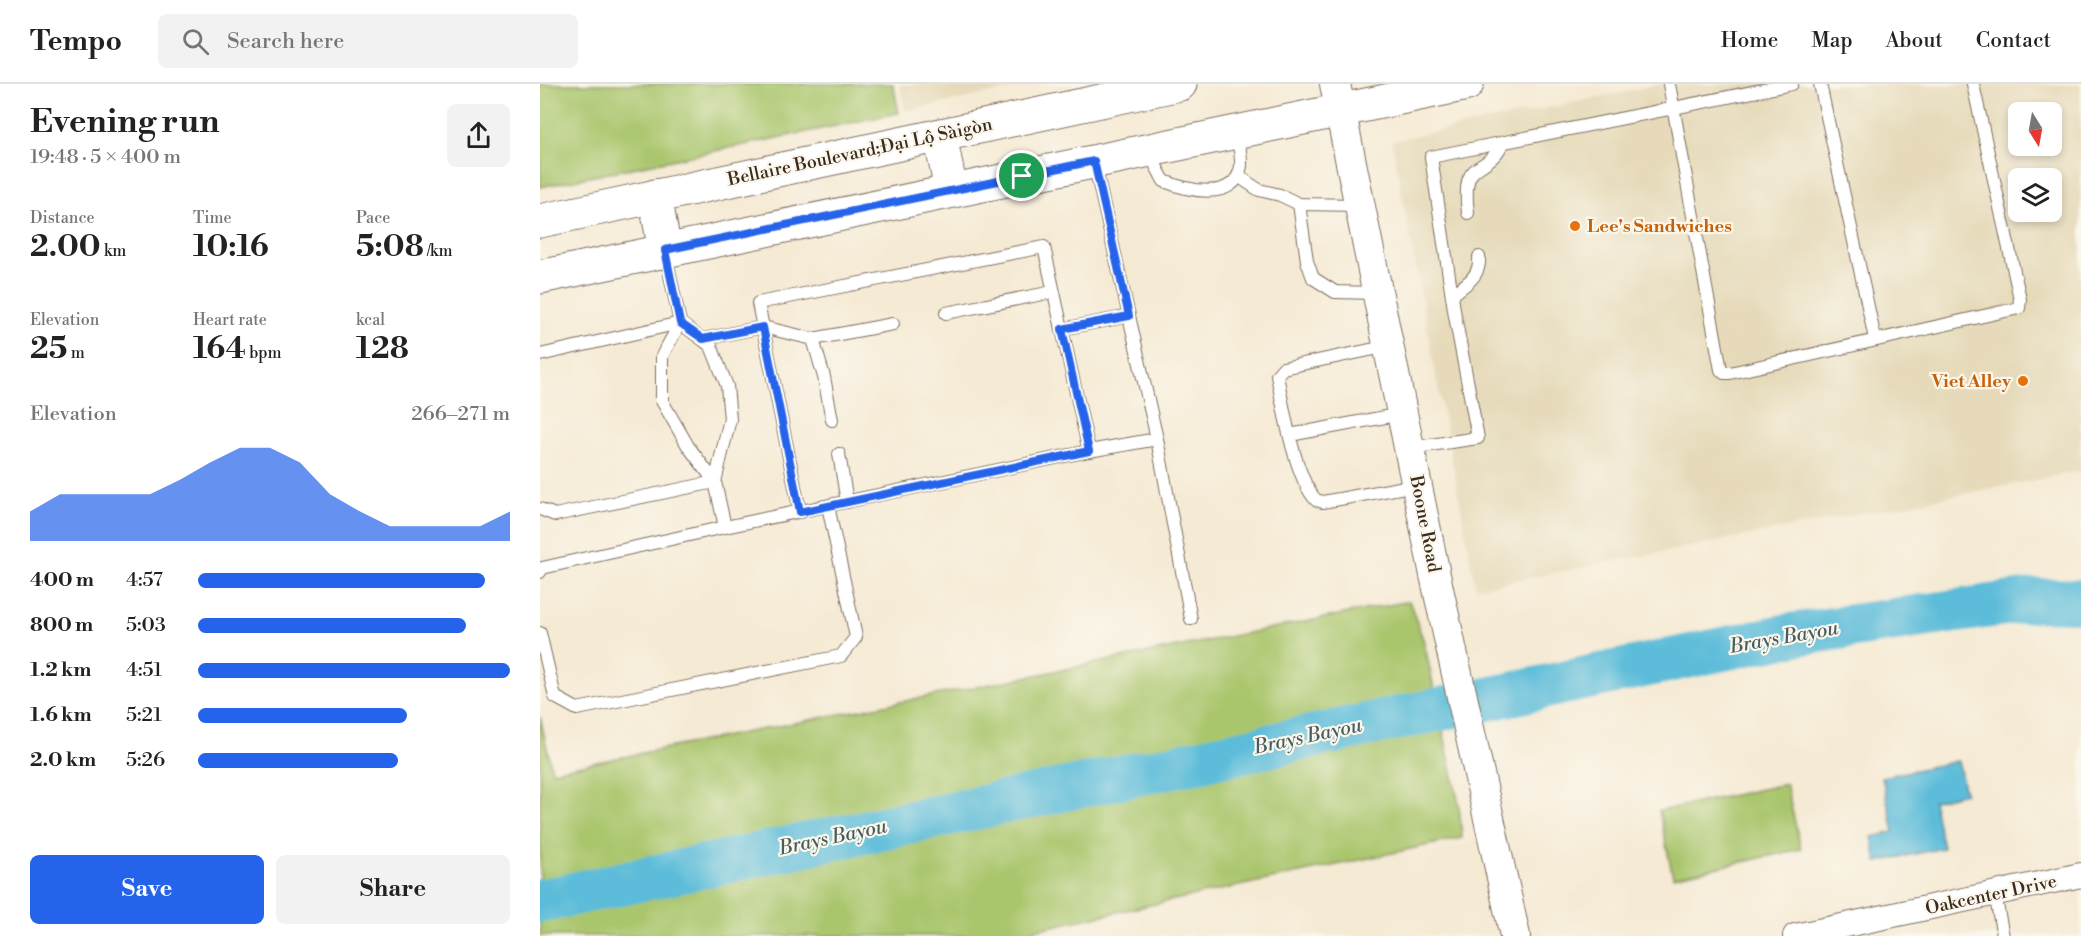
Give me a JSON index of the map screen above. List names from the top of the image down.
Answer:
{
  "streets": {
    "main road": ["Bellaire Boulevard;Đại Lộ Sàigòn"],
    "street": ["Boone Road", "Oakcenter Drive"]
  },
  "water": ["Brays Bayou"],
  "places": ["Lee's Sandwiches", "Viet Alley"],
  "north": "bottom",
  "page": {
    "header": "Tempo",
    "search": "Search here",
    "nav": [
      "Home",
      "Map",
      "About",
      "Contact"
    ],
    "heading": ["Evening run", "19:48 · 5 × 400 m"],
    "stats": [
      ["Distance", "2.00 km"],
      ["Time", "10:16"],
      ["Pace", "5:08 /km"],
      ["Elevation", "25 m"],
      ["Heart rate", "164 bpm"],
      ["kcal", "128"]
    ],
    "chart": ["Elevation", "266–271 m"],
    "list": [
      {
        "name": "400 m",
        "note": "4:57"
      },
      {
        "name": "800 m",
        "note": "5:03"
      },
      {
        "name": "1.2 km",
        "note": "4:51"
      },
      {
        "name": "1.6 km",
        "note": "5:21"
      },
      {
        "name": "2.0 km",
        "note": "5:26"
      }
    ],
    "buttons": ["Save", "Share"]
  }
}
